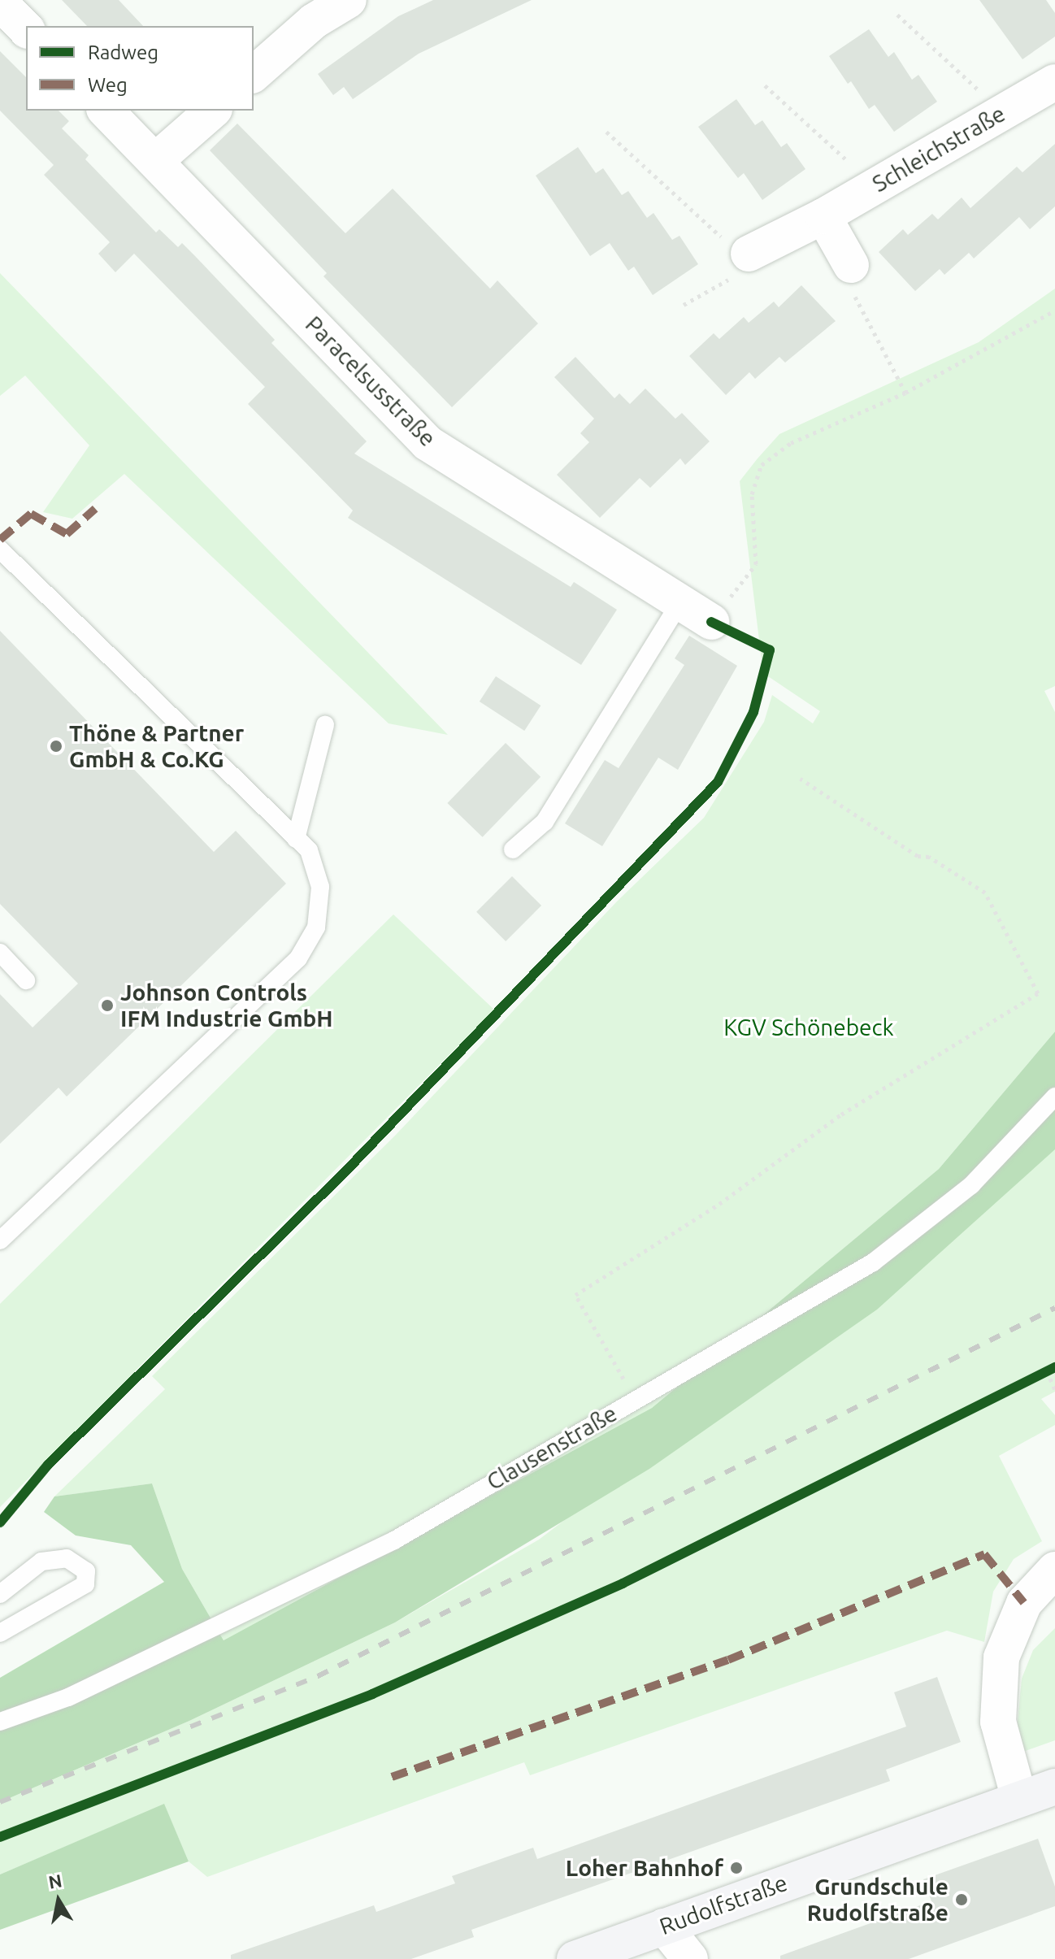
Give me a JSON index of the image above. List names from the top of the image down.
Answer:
{
  "streets": {
    "street": ["Schleichstraße", "Paracelsusstraße", "Rudolfstraße"],
    "lane": ["Clausenstraße"]
  },
  "parks": ["KGV Schönebeck"],
  "places": [
    "Thöne & Partner GmbH & Co.KG",
    "Johnson Controls IFM Industrie GmbH",
    "Loher Bahnhof",
    "Grundschule Rudolfstraße"
  ],
  "legend": ["Radweg", "Weg"],
  "north": "top"
}
